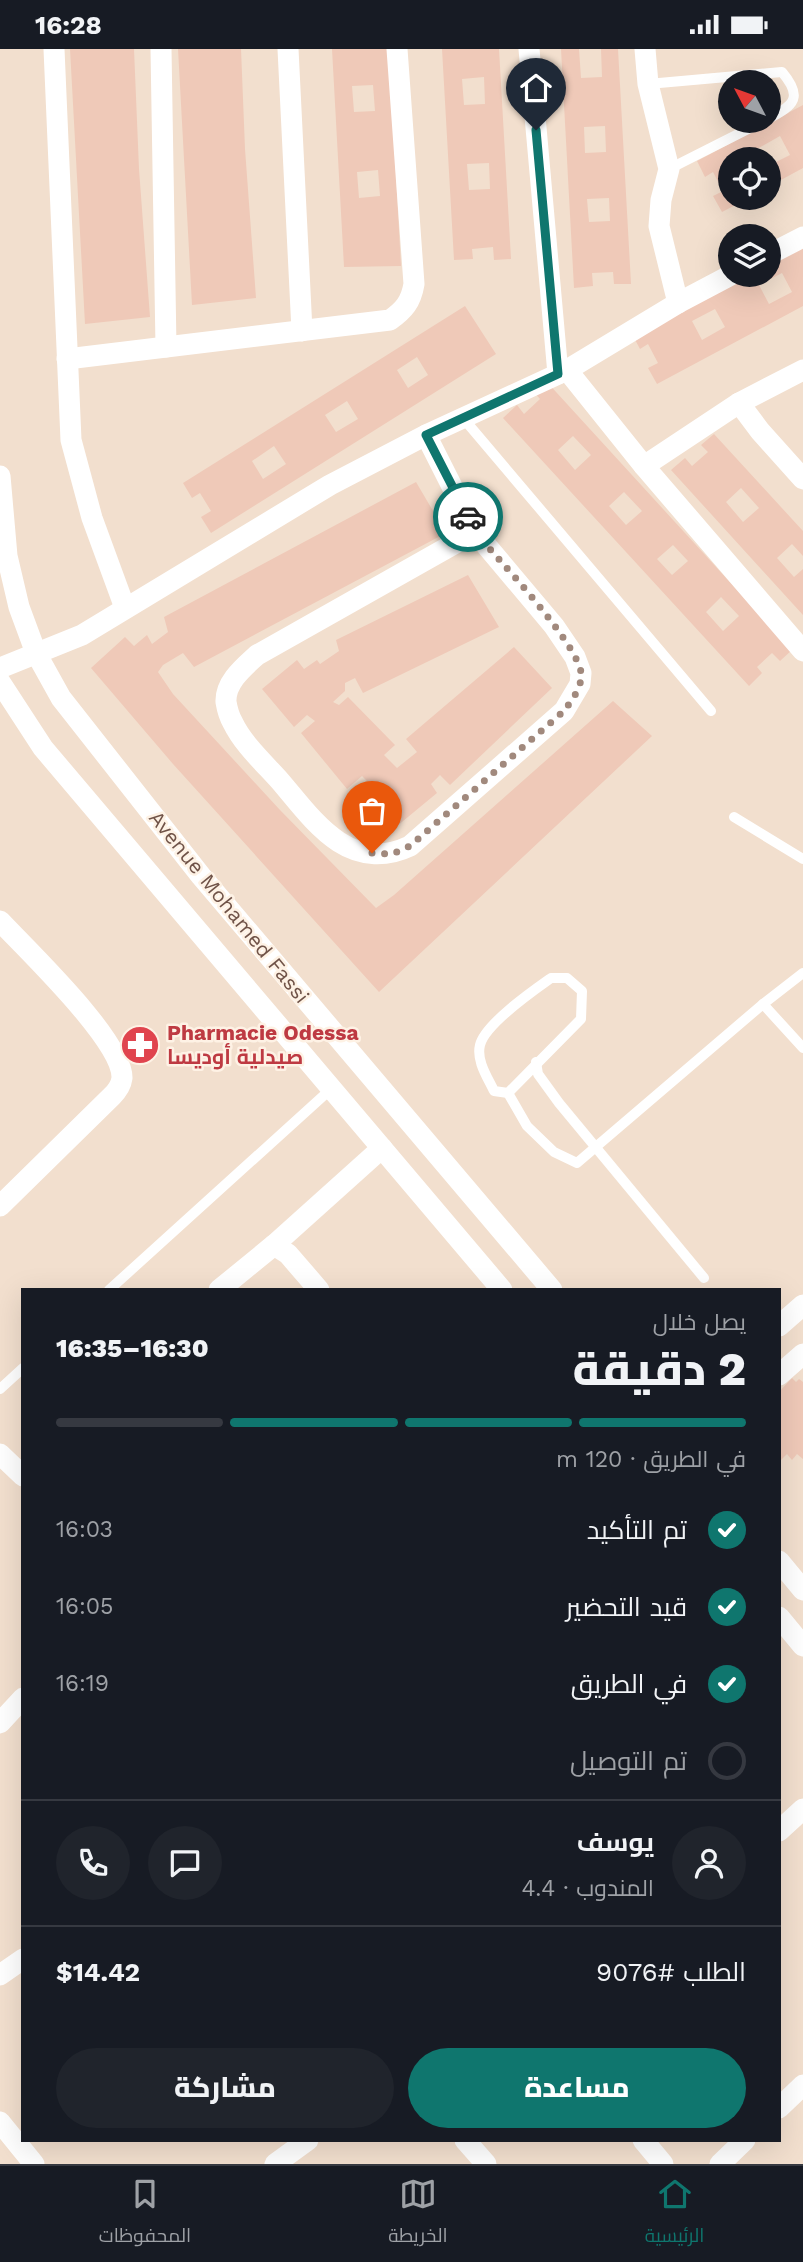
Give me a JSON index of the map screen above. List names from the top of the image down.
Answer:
{
  "streets": {
    "street": ["Avenue Mohamed Fassi"]
  },
  "places": {
    "pharmacy": ["Pharmacie Odessa صيدلية أوديسا"]
  },
  "north": "top left",
  "page": {
    "status": "16:28",
    "heading": ["2 دقيقة", "يصل خلال", "16:30–16:35"],
    "panel": [
      "يوسف",
      "المندوب · 4.4",
      "الطلب #9076",
      "$14.42"
    ],
    "bar": "في الطريق · 120 m",
    "list": [
      ["تم التأكيد", "16:03"],
      ["قيد التحضير", "16:05"],
      ["في الطريق", "16:19"],
      "تم التوصيل"
    ],
    "buttons": ["مساعدة", "مشاركة"],
    "tabs": ["الرئيسية", "الخريطة", "المحفوظات"]
  }
}
